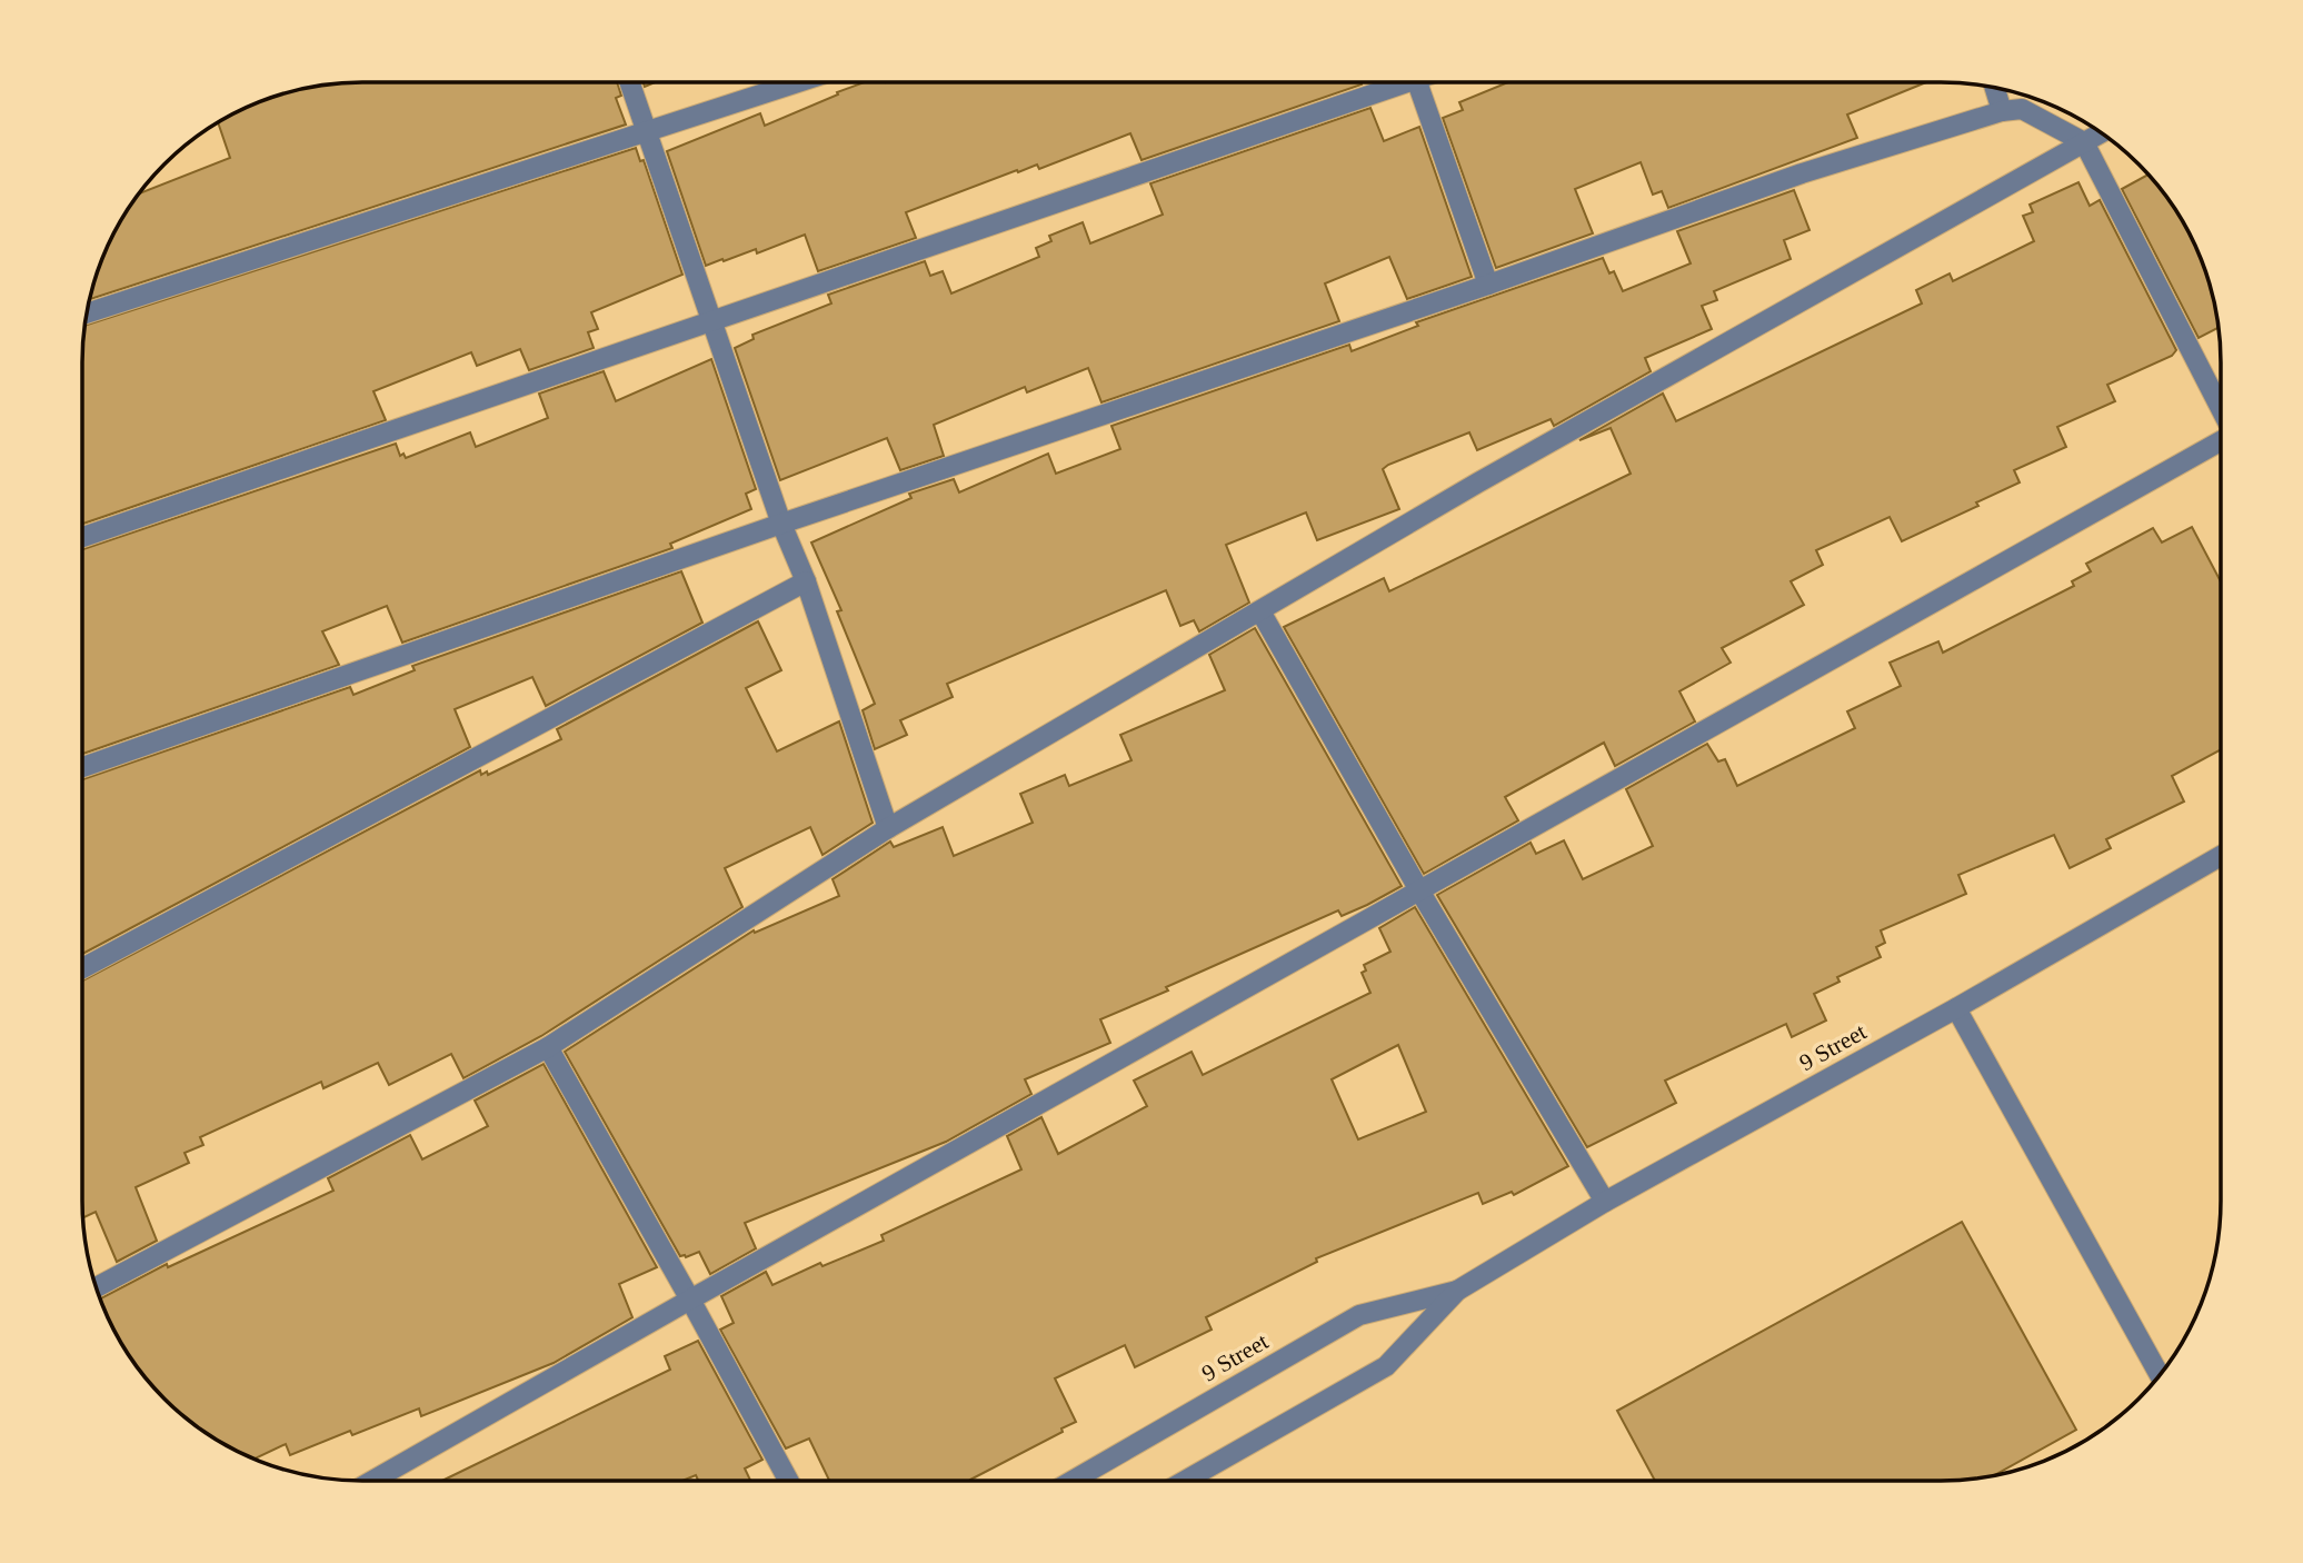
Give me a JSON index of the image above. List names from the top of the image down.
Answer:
{
  "streets": {
    "street": ["9 Street"]
  }
}
